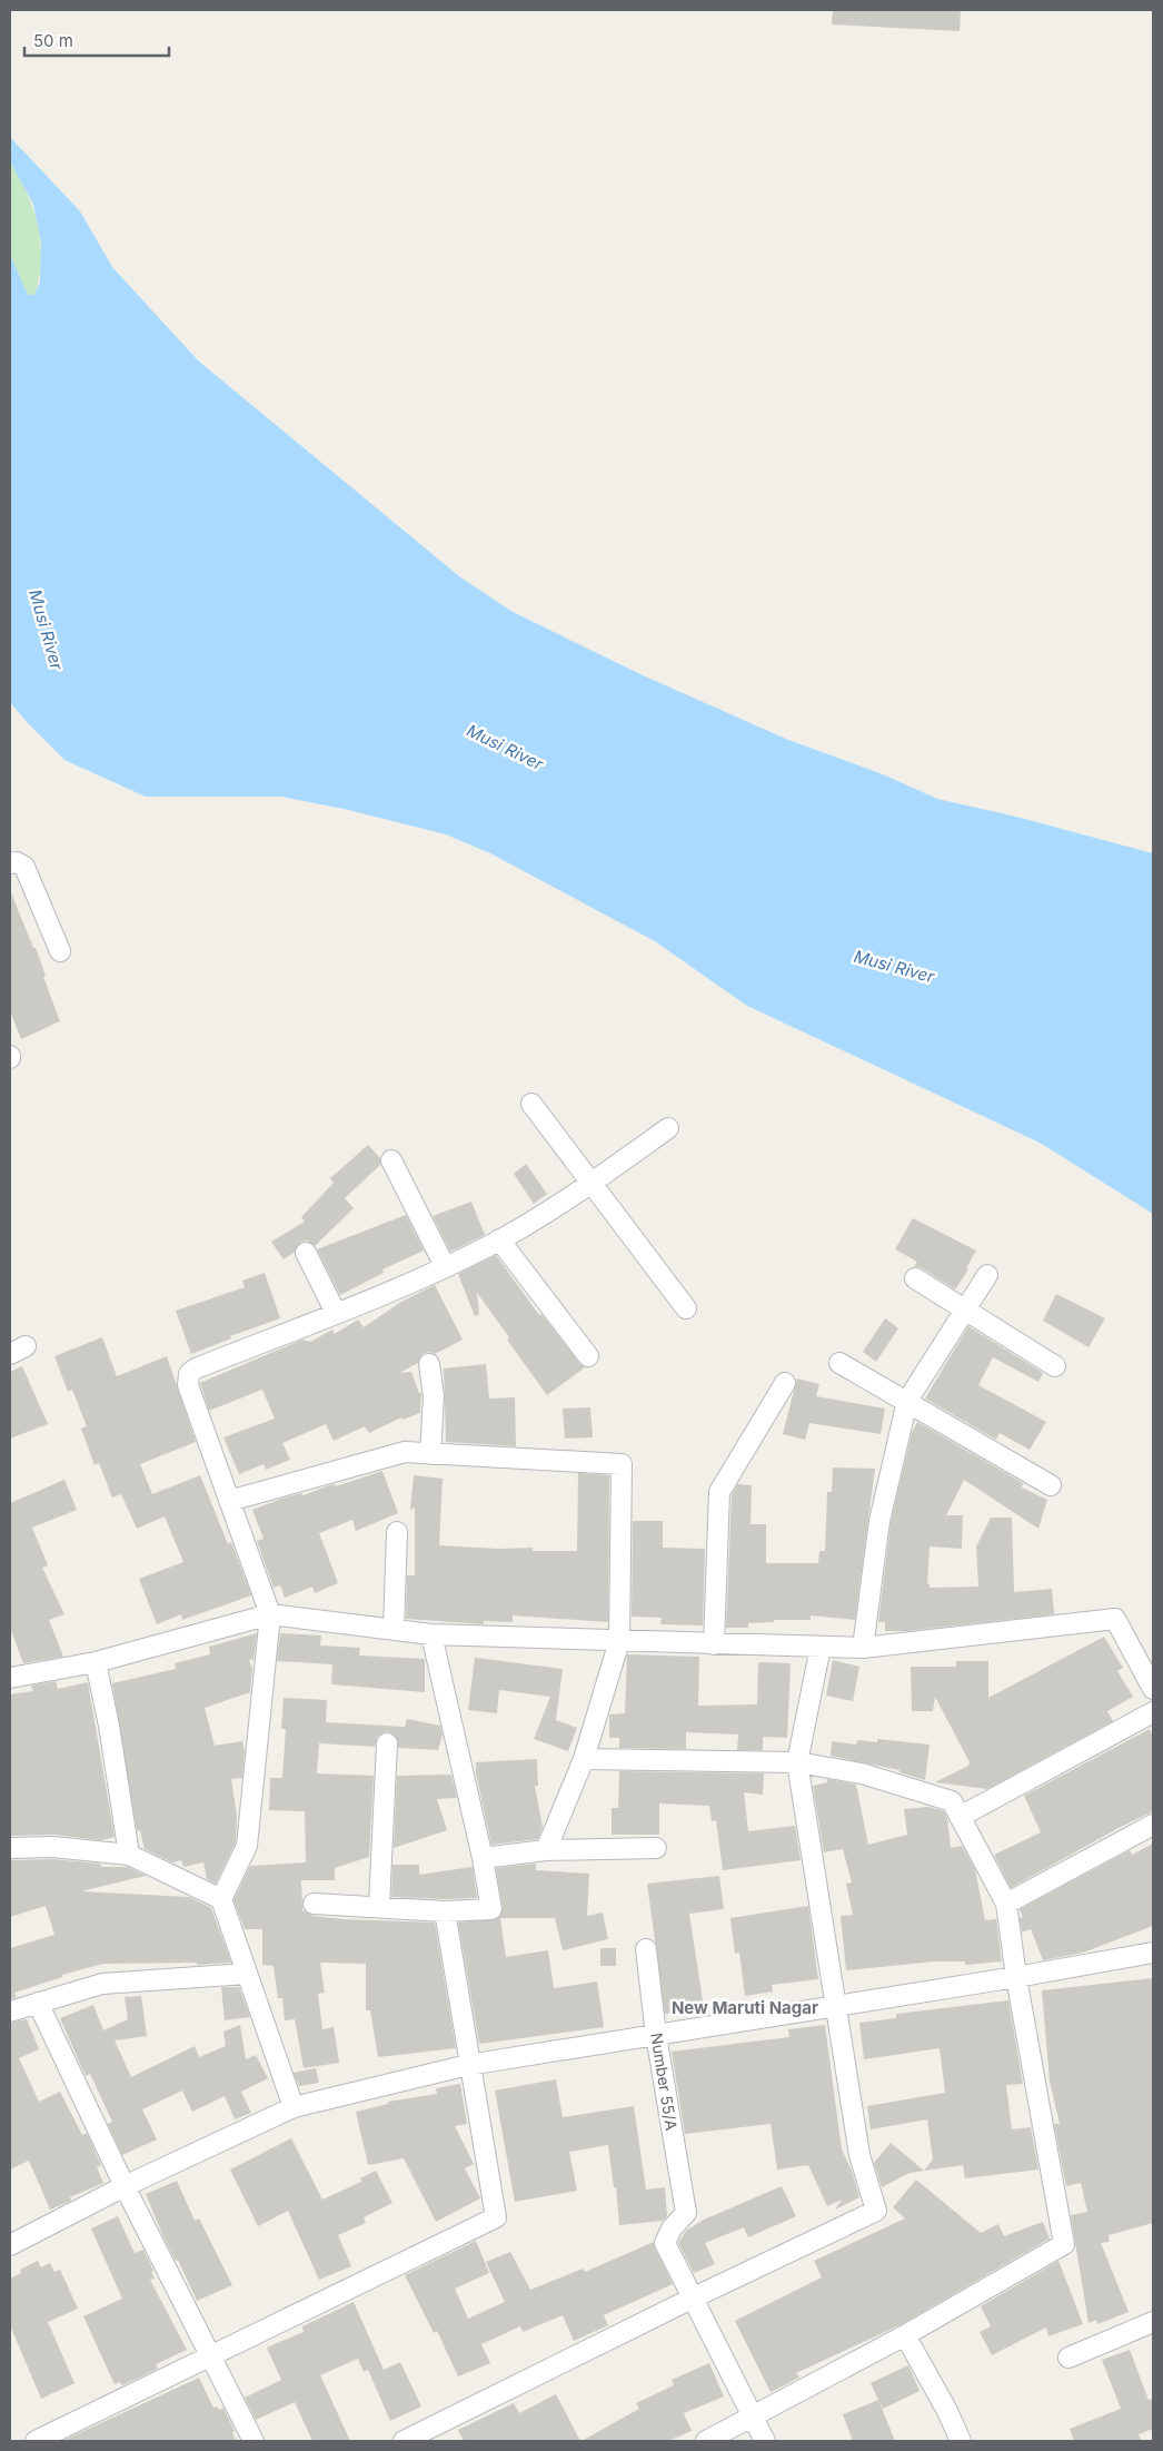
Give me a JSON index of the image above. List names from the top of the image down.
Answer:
{
  "streets": {
    "street": ["Number 55/A"]
  },
  "districts": ["New Maruti Nagar"],
  "water": ["Musi River"],
  "scale_bar": "50 m"
}
